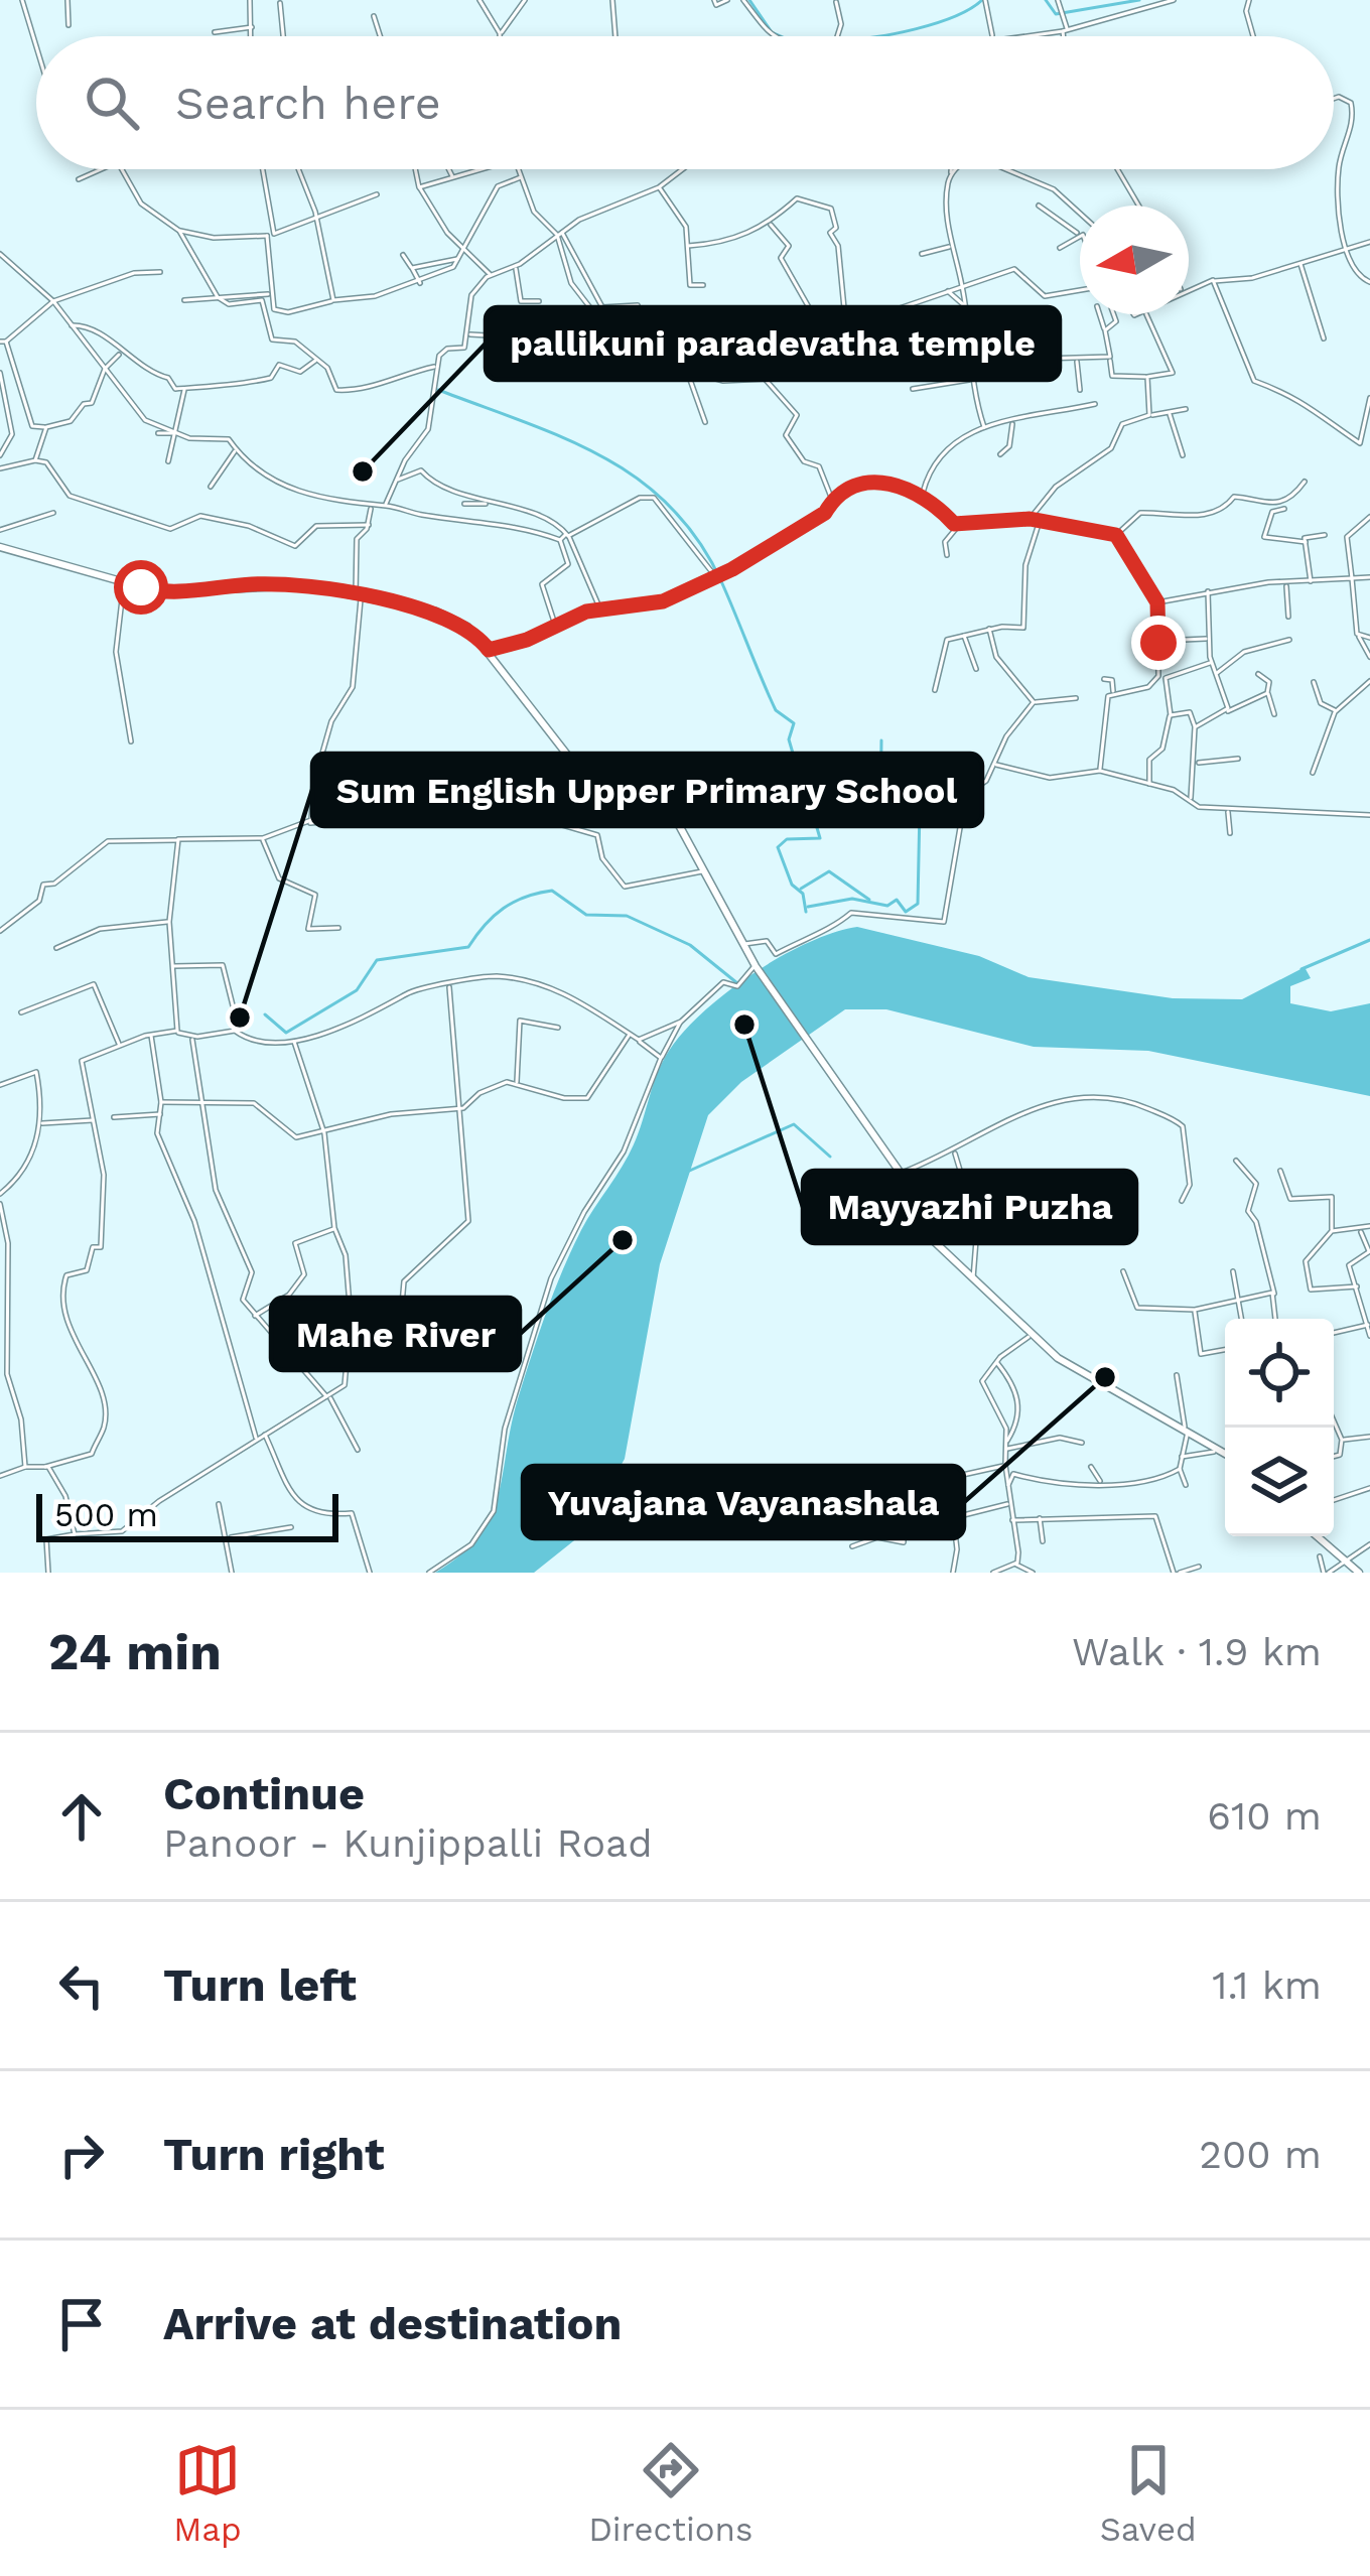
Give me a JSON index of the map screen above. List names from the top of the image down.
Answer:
{
  "places": [
    "pallikuni paradevatha temple",
    "Sum English Upper Primary School",
    "Mayyazhi Puzha",
    "Mahe River",
    "Yuvajana Vayanashala"
  ],
  "scale_bar": "500 m",
  "north": "left",
  "page": {
    "search": "Search here",
    "scale": "500 m",
    "heading": ["24 min", "Walk · 1.9 km"],
    "list": [
      ["Continue", "Panoor - Kunjippalli Road", "610 m"],
      ["Turn left", "1.1 km"],
      ["Turn right", "200 m"],
      "Arrive at destination"
    ],
    "nav": ["Map", "Directions", "Saved"]
  }
}
